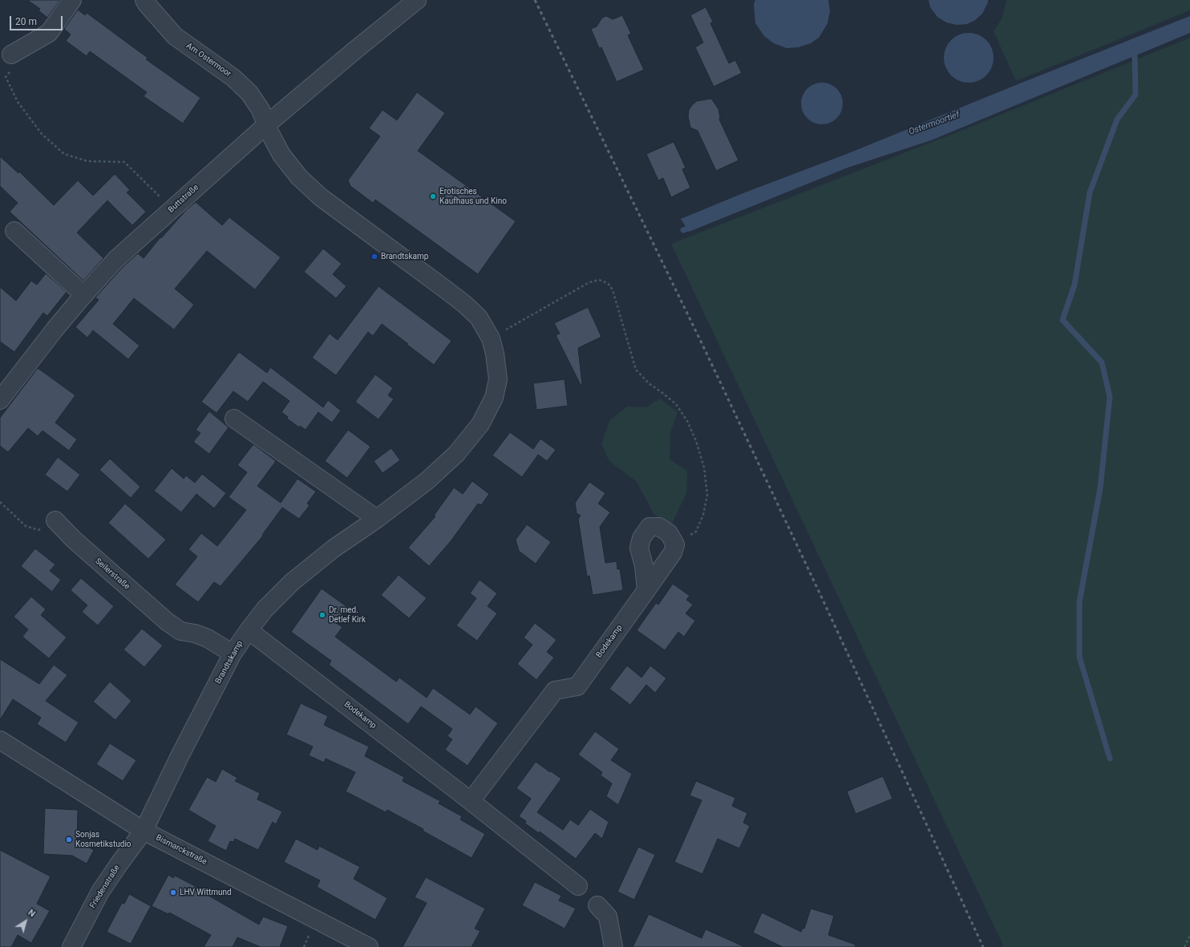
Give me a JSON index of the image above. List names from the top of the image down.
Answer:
{
  "streets": {
    "street": [
      "Am Ostermoor",
      "Buttstraße",
      "Seilerstraße",
      "Bodekamp",
      "Brandtskamp",
      "Bismarckstraße",
      "Friedenstraße"
    ]
  },
  "crossings": [
    ["Am Ostermoor", "Buttstraße"],
    ["Am Ostermoor", "Brandtskamp"],
    ["Buttstraße", "Brandtskamp"],
    ["Seilerstraße", "Brandtskamp"],
    ["Bodekamp", "Brandtskamp"],
    ["Brandtskamp", "Bismarckstraße"],
    ["Brandtskamp", "Friedenstraße"],
    ["Bismarckstraße", "Friedenstraße"]
  ],
  "water": ["Ostermoortief"],
  "places": [
    "Erotisches Kaufhaus und Kino",
    "Brandtskamp",
    "Dr. med. Detlef Kirk",
    "Sonjas Kosmetikstudio",
    "LHV Wittmund"
  ],
  "scale_bar": "20 m",
  "north": "top right"
}
